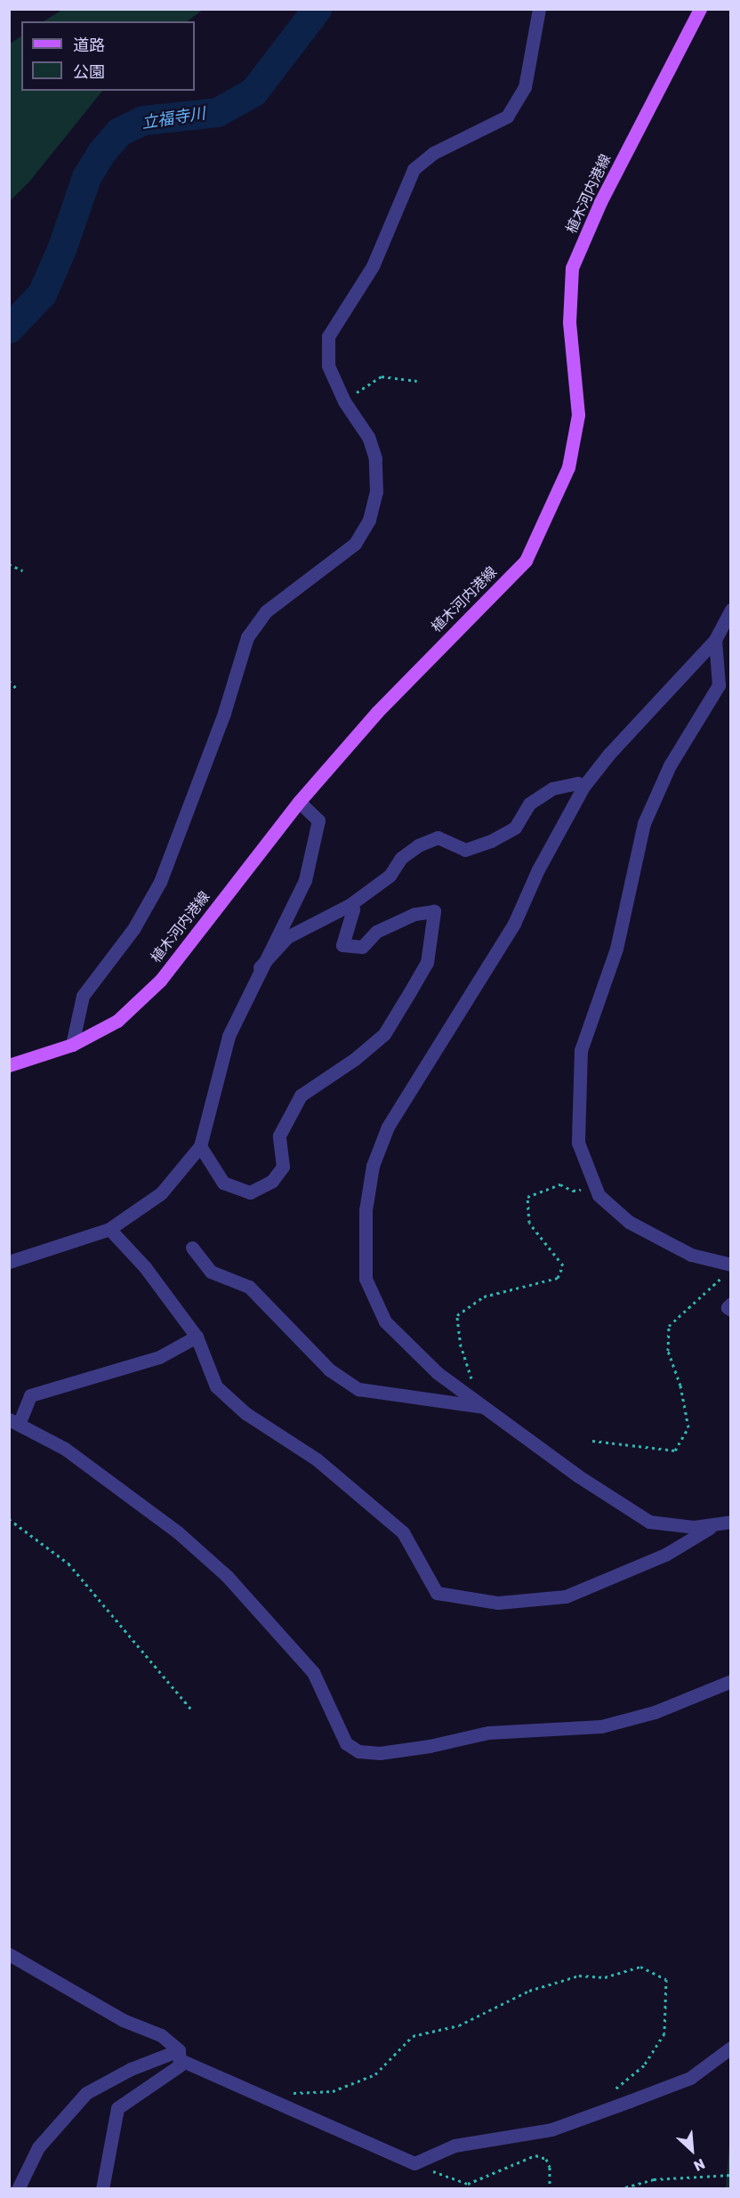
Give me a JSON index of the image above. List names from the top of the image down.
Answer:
{
  "streets": {
    "main road": ["植木河内港線"]
  },
  "water": ["立福寺川"],
  "legend": ["道路", "公園"],
  "north": "bottom right"
}
